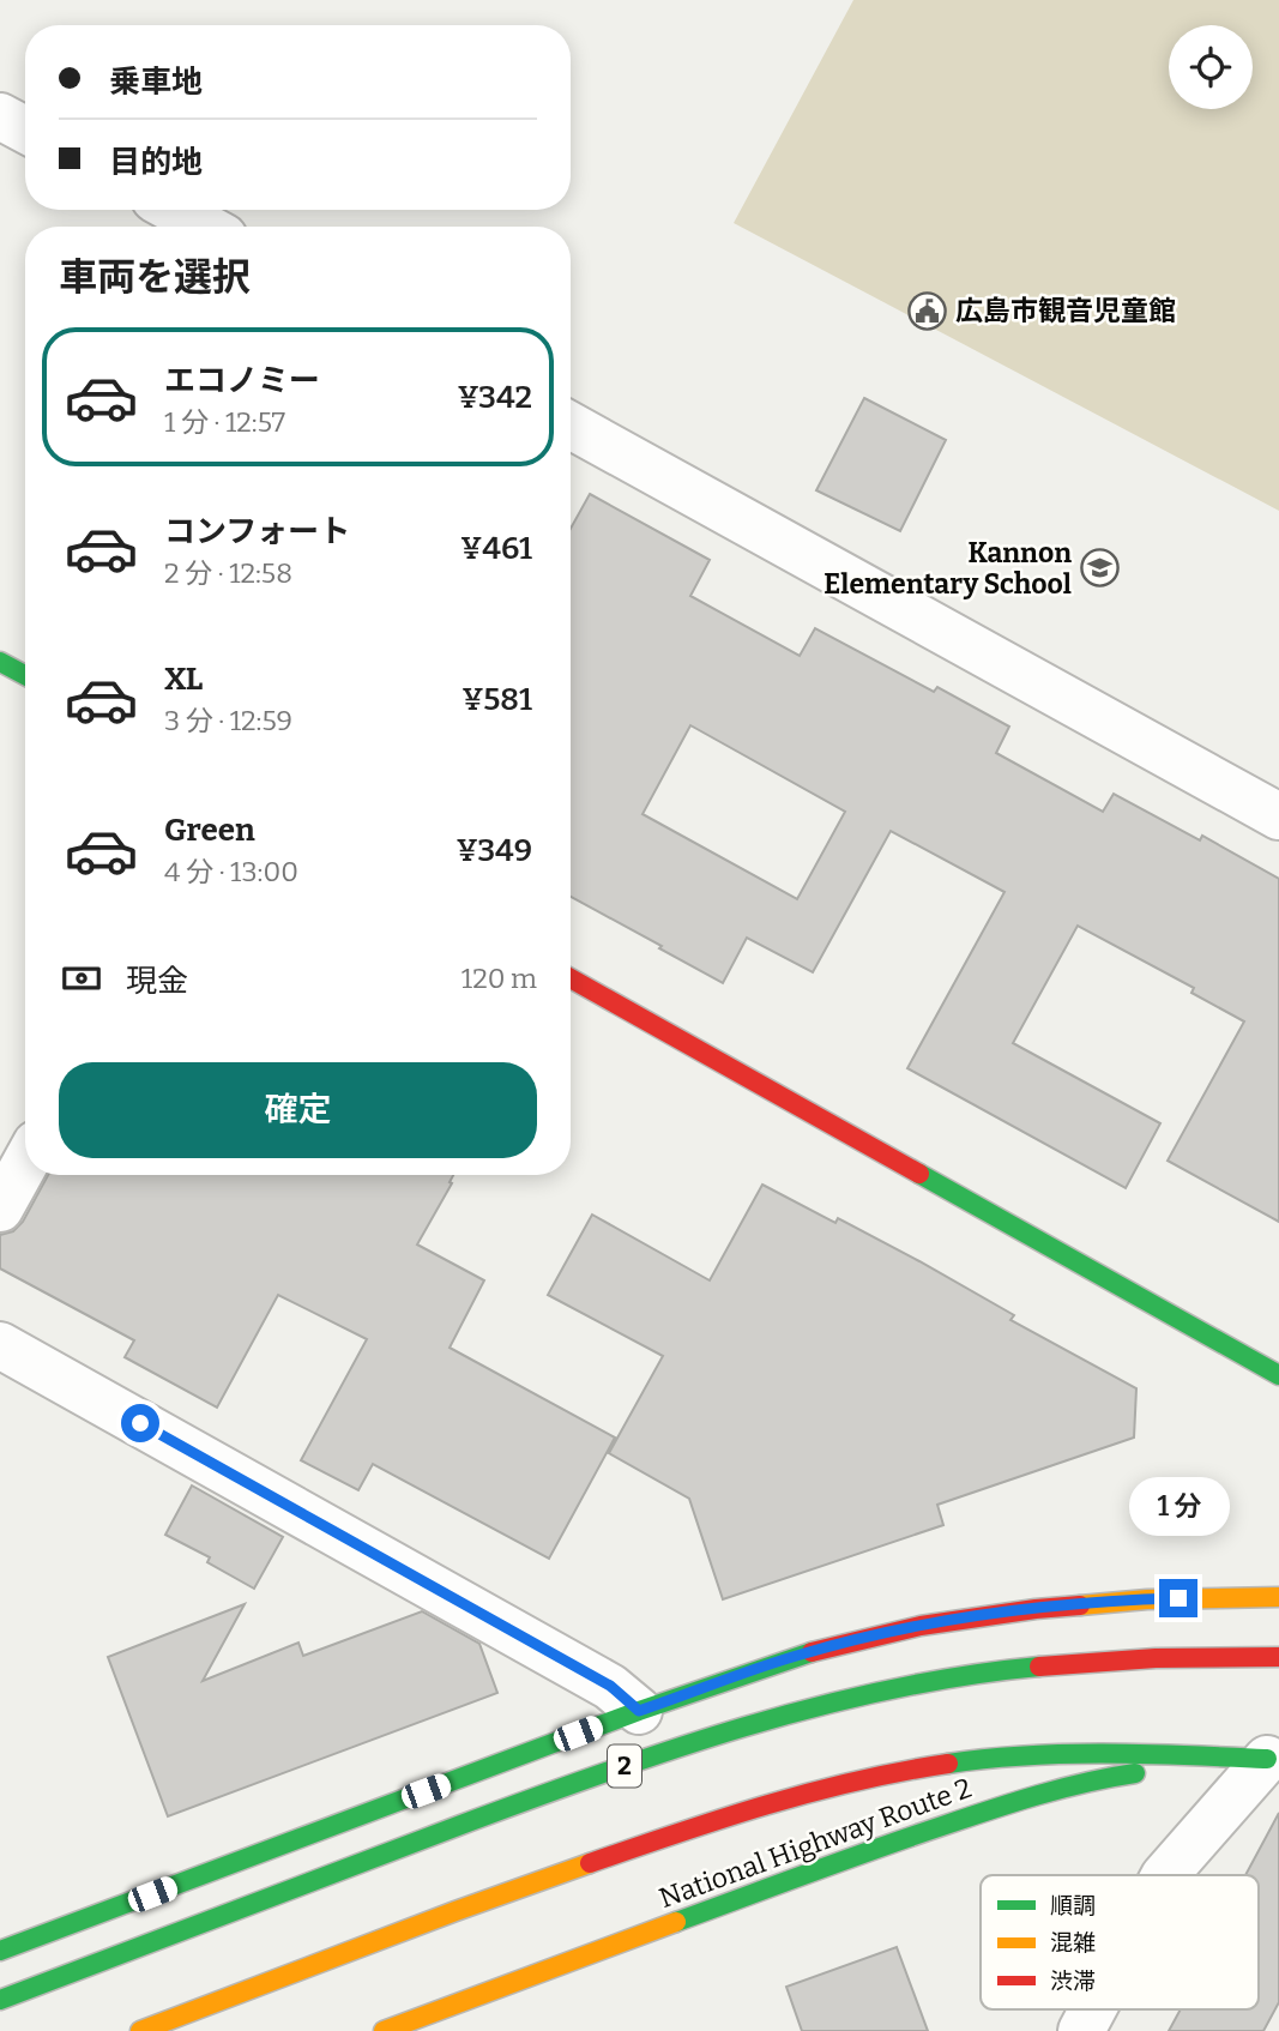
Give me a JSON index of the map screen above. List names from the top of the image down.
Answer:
{
  "streets": {
    "main road": ["2", "National Highway Route 2"]
  },
  "places": {
    "public building": ["広島市観音児童館"],
    "school or university": ["Kannon Elementary School"]
  },
  "legend": ["順調", "混雑", "渋滞"],
  "page": {
    "banner": ["乗車地", "目的地"],
    "heading": "車両を選択",
    "list": [
      {
        "name": "エコノミー",
        "note": "1 分 · 12:57",
        "value": "¥342"
      },
      {
        "name": "コンフォート",
        "note": "2 分 · 12:58",
        "value": "¥461"
      },
      {
        "name": "XL",
        "note": "3 分 · 12:59",
        "value": "¥581"
      },
      {
        "name": "Green",
        "note": "4 分 · 13:00",
        "value": "¥349"
      }
    ],
    "pay": ["現金", "120 m"],
    "buttons": "確定",
    "bubble": "1 分"
  }
}
